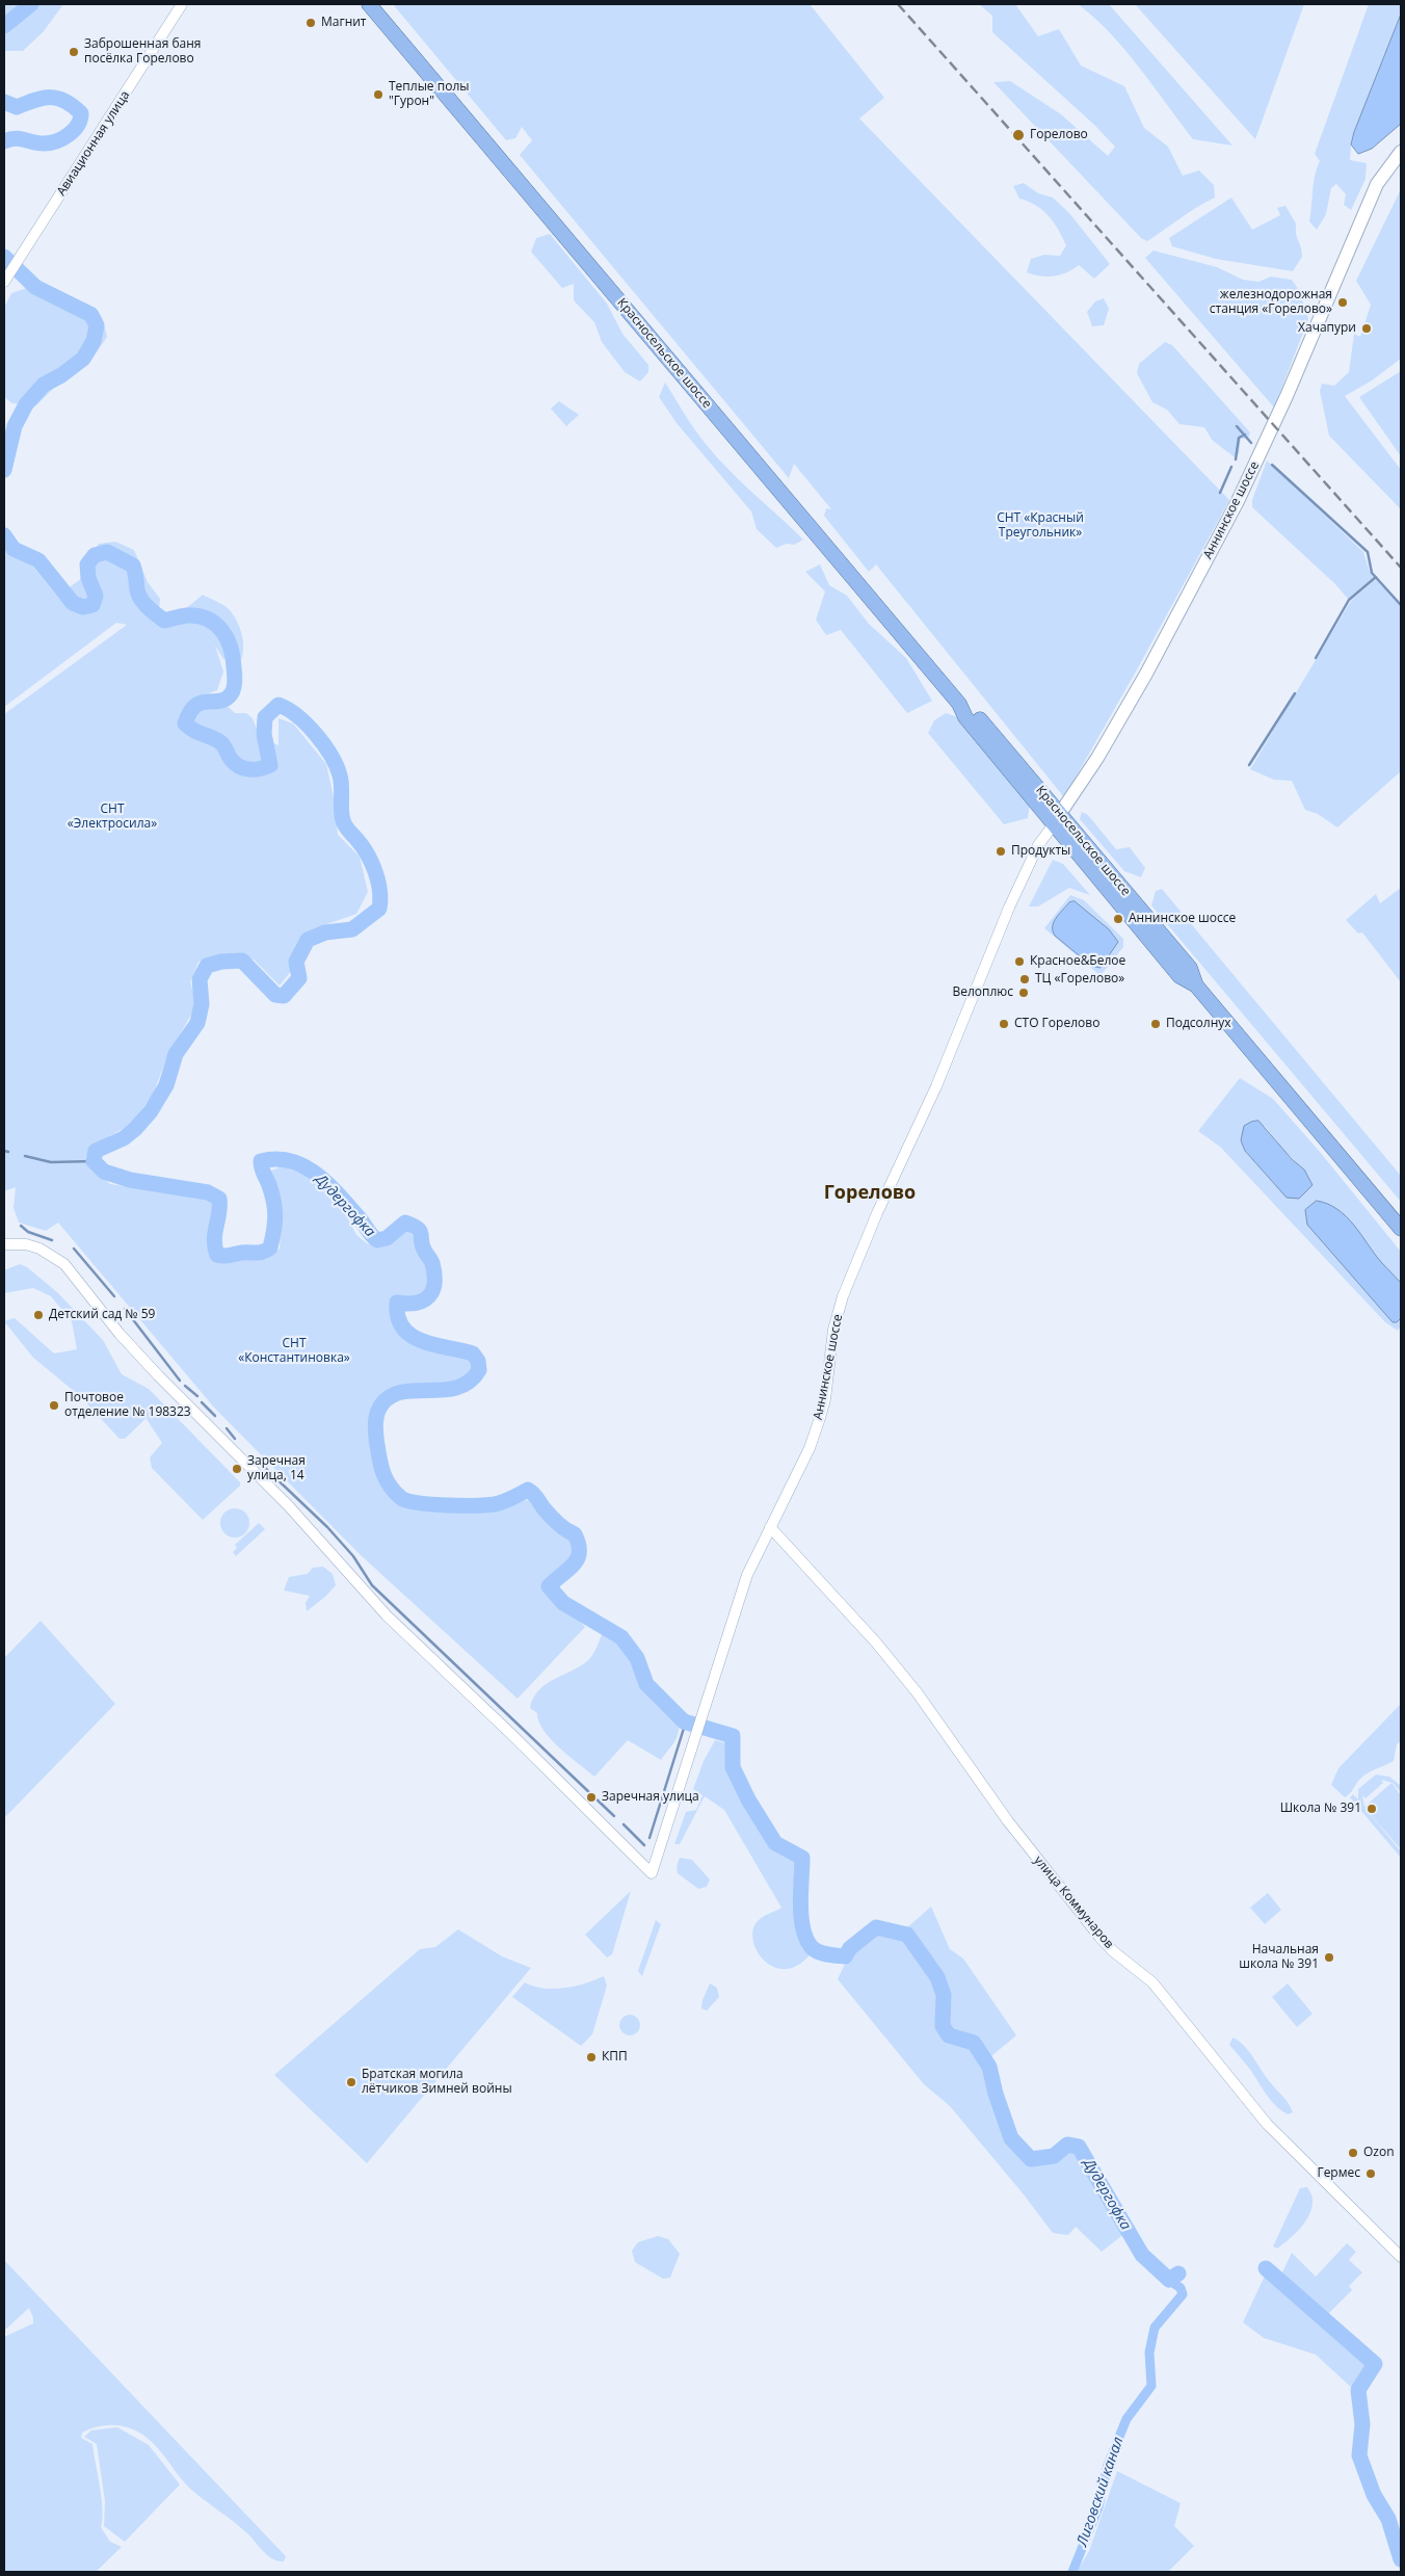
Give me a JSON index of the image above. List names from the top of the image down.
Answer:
{
  "streets": {
    "highway": ["Красносельское шоссе"],
    "main road": ["Аннинское шоссе"],
    "street": ["Авиационная улица", "улица Коммунаров"]
  },
  "crossings": [
    ["Красносельское шоссе", "Аннинское шоссе"],
    ["Аннинское шоссе", "улица Коммунаров"]
  ],
  "districts": ["Горелово"],
  "water": ["Дудергофка", "Лиговский канал"],
  "parks": ["СНТ «Красный Треугольник»", "СНТ «Электросила»", "СНТ «Константиновка»"],
  "places": [
    "Магнит",
    "Заброшенная баня посёлка Горелово",
    "Теплые полы \"Гурон\"",
    "Горелово",
    "железнодорожная станция «Горелово»",
    "Хачапури",
    "Продукты",
    "Аннинское шоссе",
    "Красное&Белое",
    "ТЦ «Горелово»",
    "Велоплюс",
    "СТО Горелово",
    "Подсолнух",
    "Детский сад № 59",
    "Почтовое отделение № 198323",
    "Заречная улица, 14",
    "Заречная улица",
    "Школа № 391",
    "Начальная школа № 391",
    "КПП",
    "Братская могила лётчиков Зимней войны",
    "Ozon",
    "Гермес"
  ]
}
